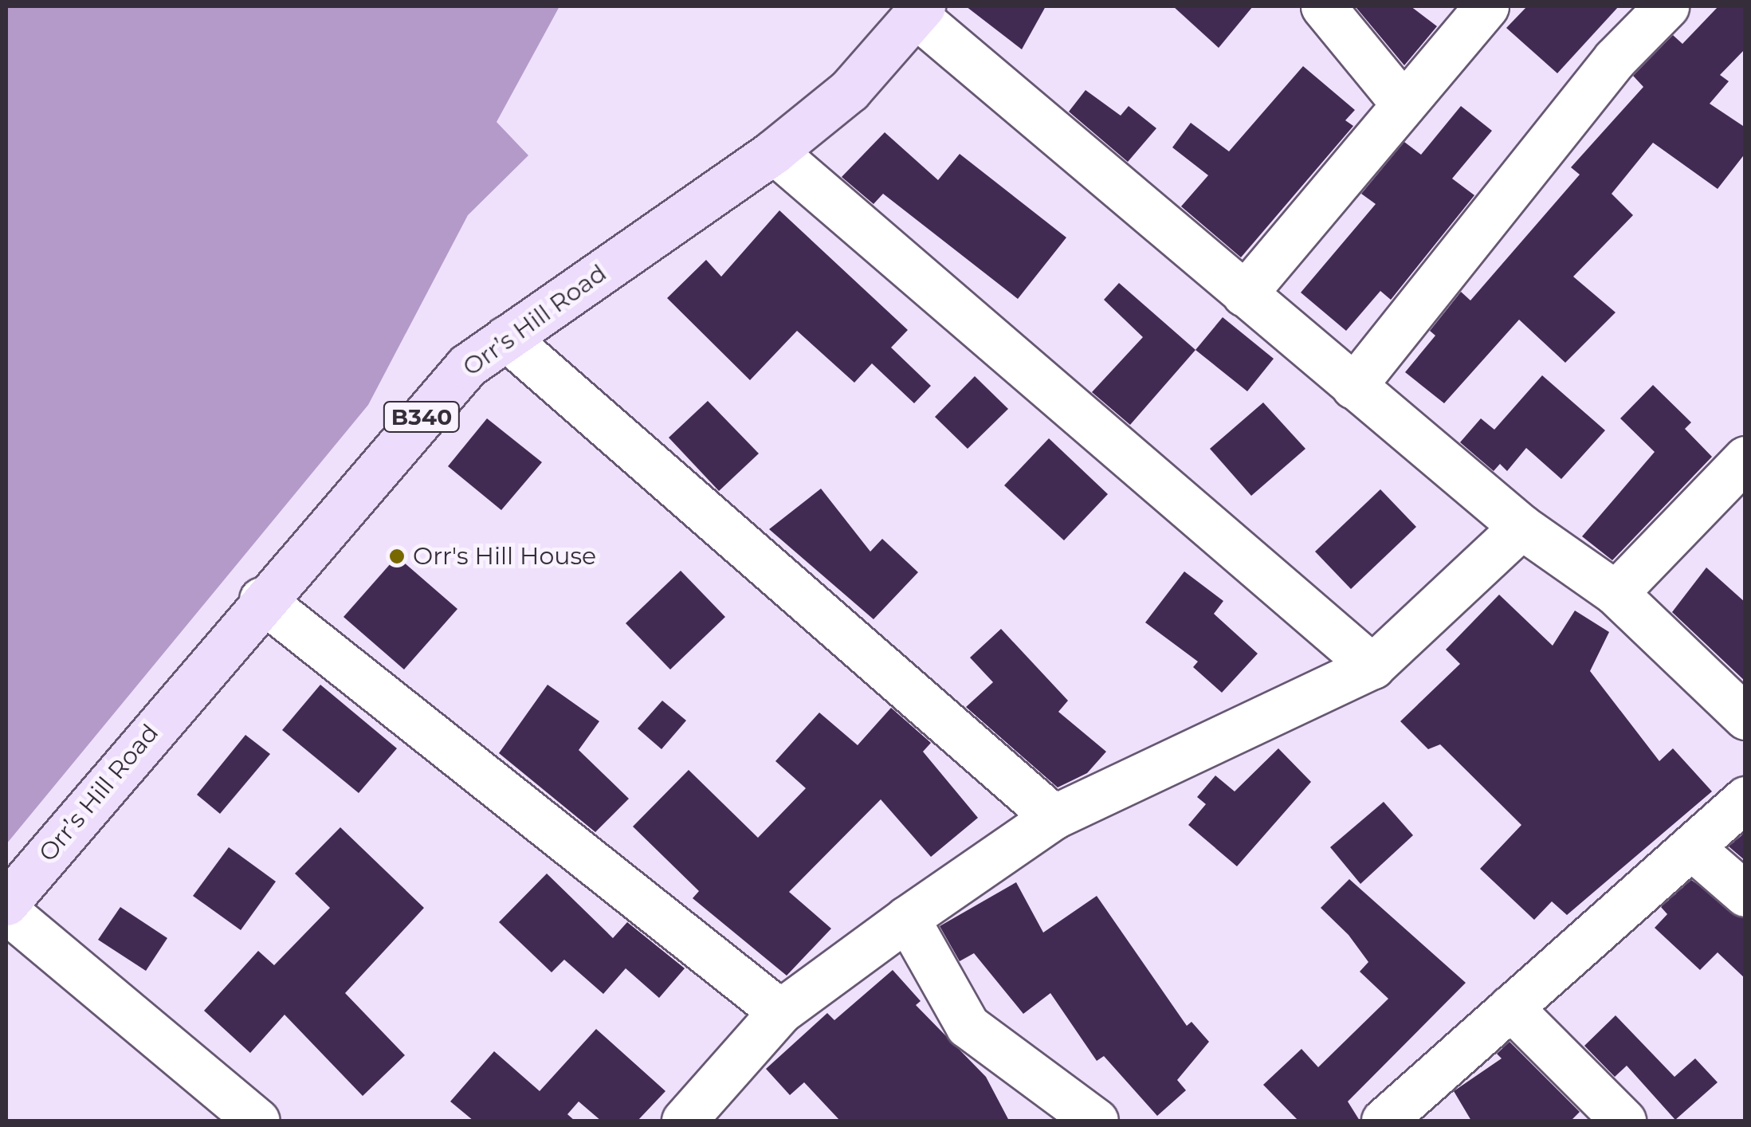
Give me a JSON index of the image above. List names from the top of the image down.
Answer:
{
  "streets": {
    "main road": ["Orr’s Hill Road", "B340"]
  },
  "places": ["Orr's Hill House"]
}
